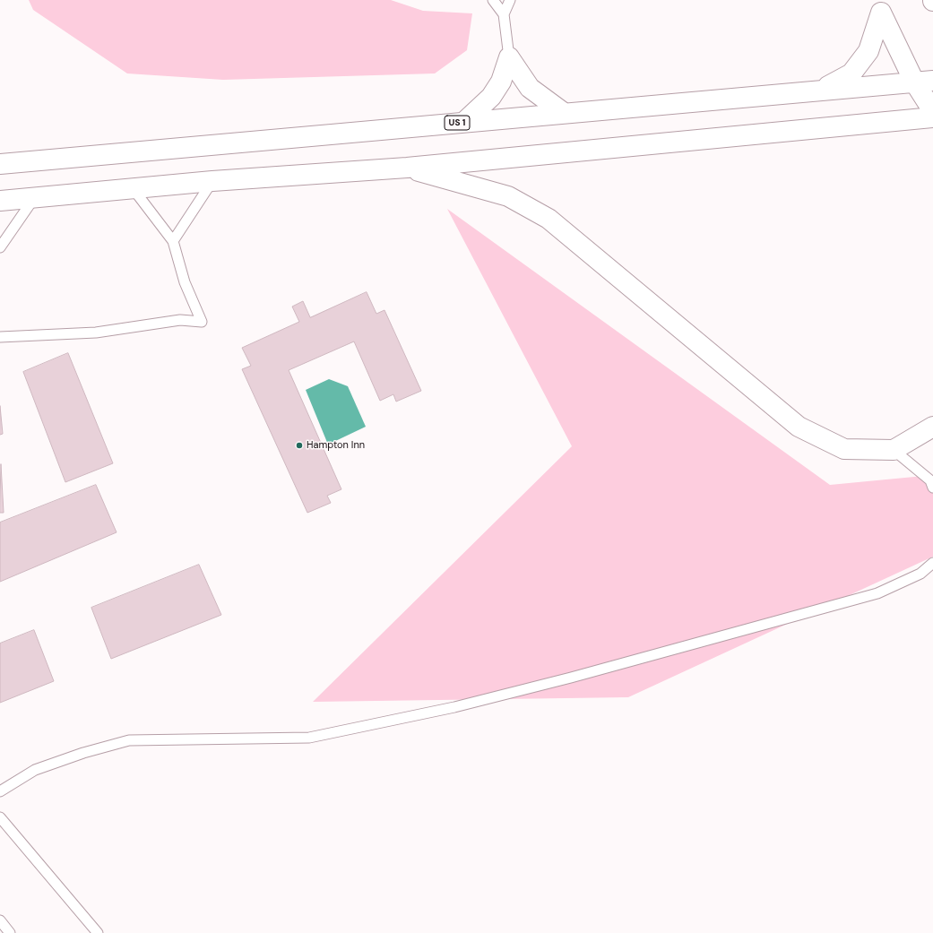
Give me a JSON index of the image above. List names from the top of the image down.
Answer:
{
  "streets": {
    "highway": ["US 1"]
  },
  "places": ["Hampton Inn"]
}
